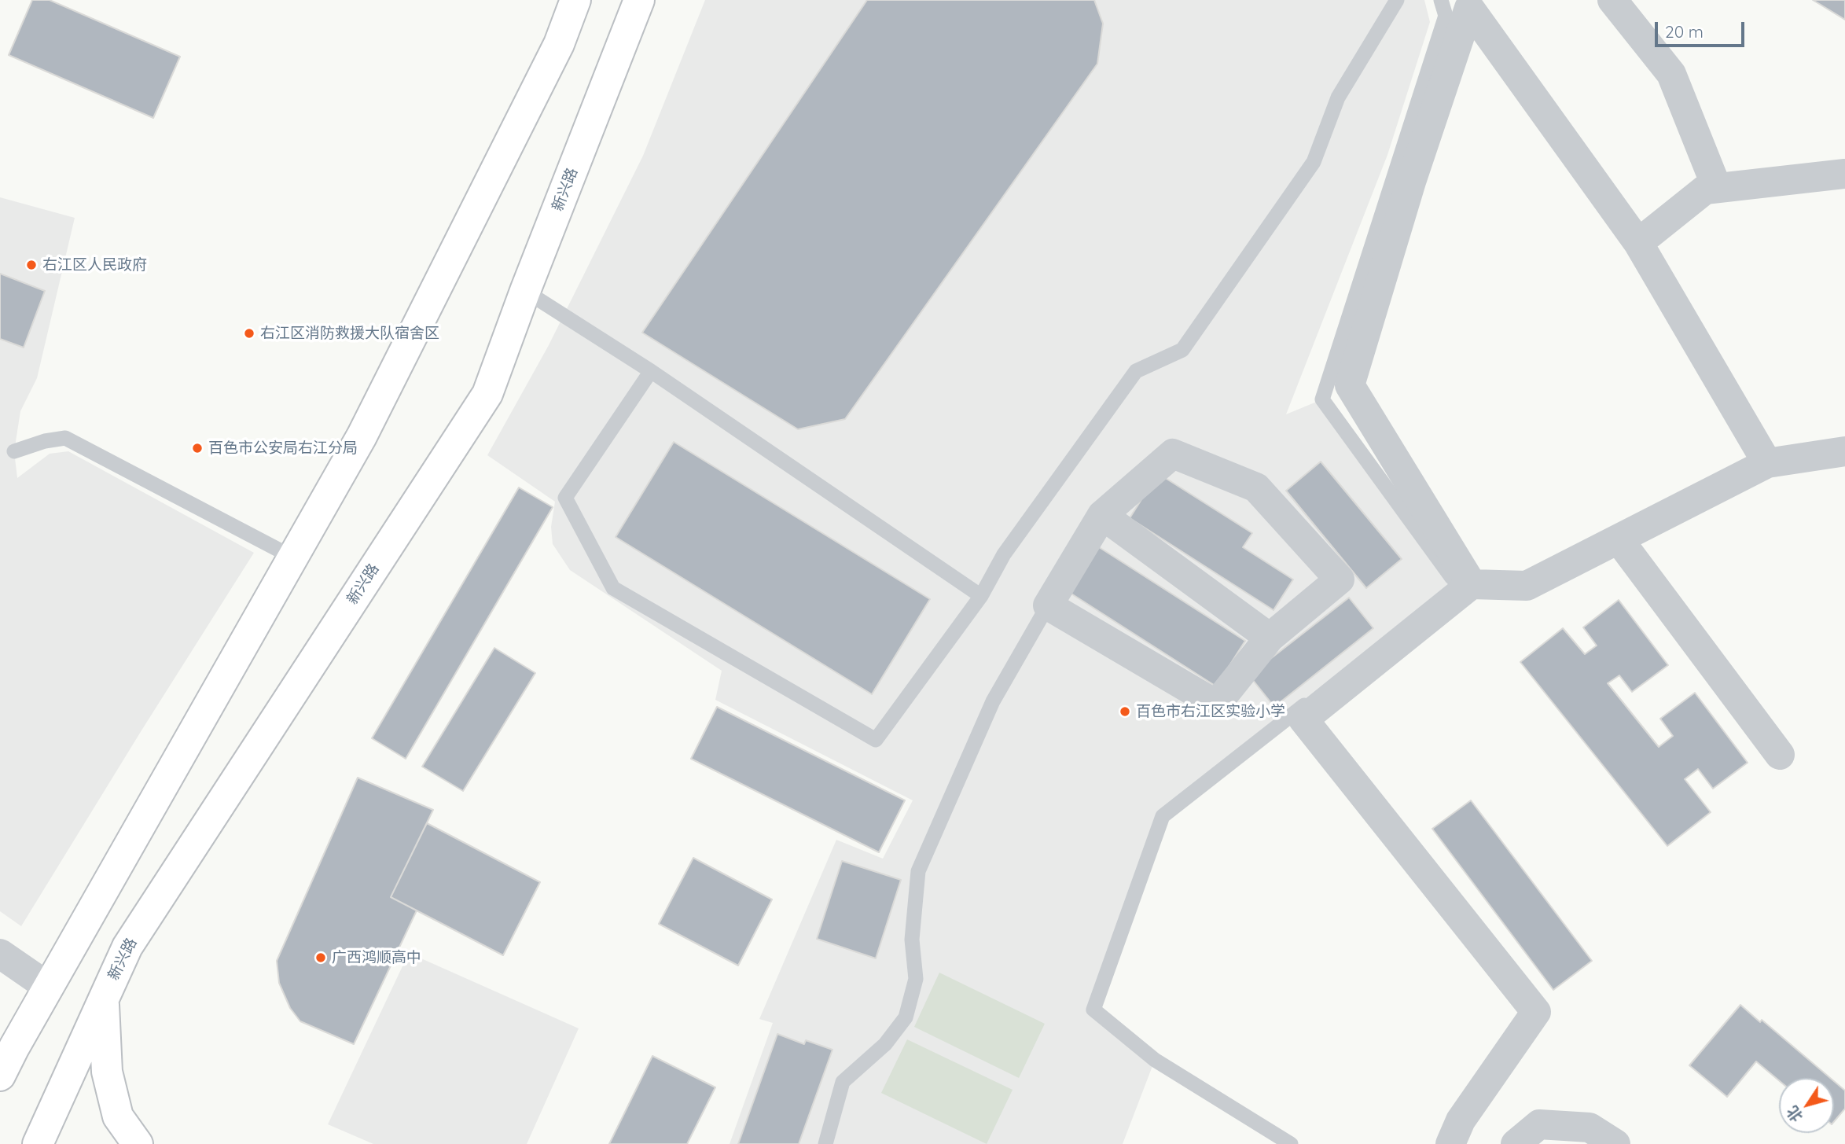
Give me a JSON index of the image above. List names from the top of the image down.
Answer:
{
  "streets": {
    "main road": ["新兴路"]
  },
  "places": [
    "右江区人民政府",
    "右江区消防救援大队宿舍区",
    "百色市公安局右江分局",
    "百色市右江区实验小学",
    "广西鸿顺高中"
  ],
  "scale_bar": "20 m",
  "north": "bottom left"
}
